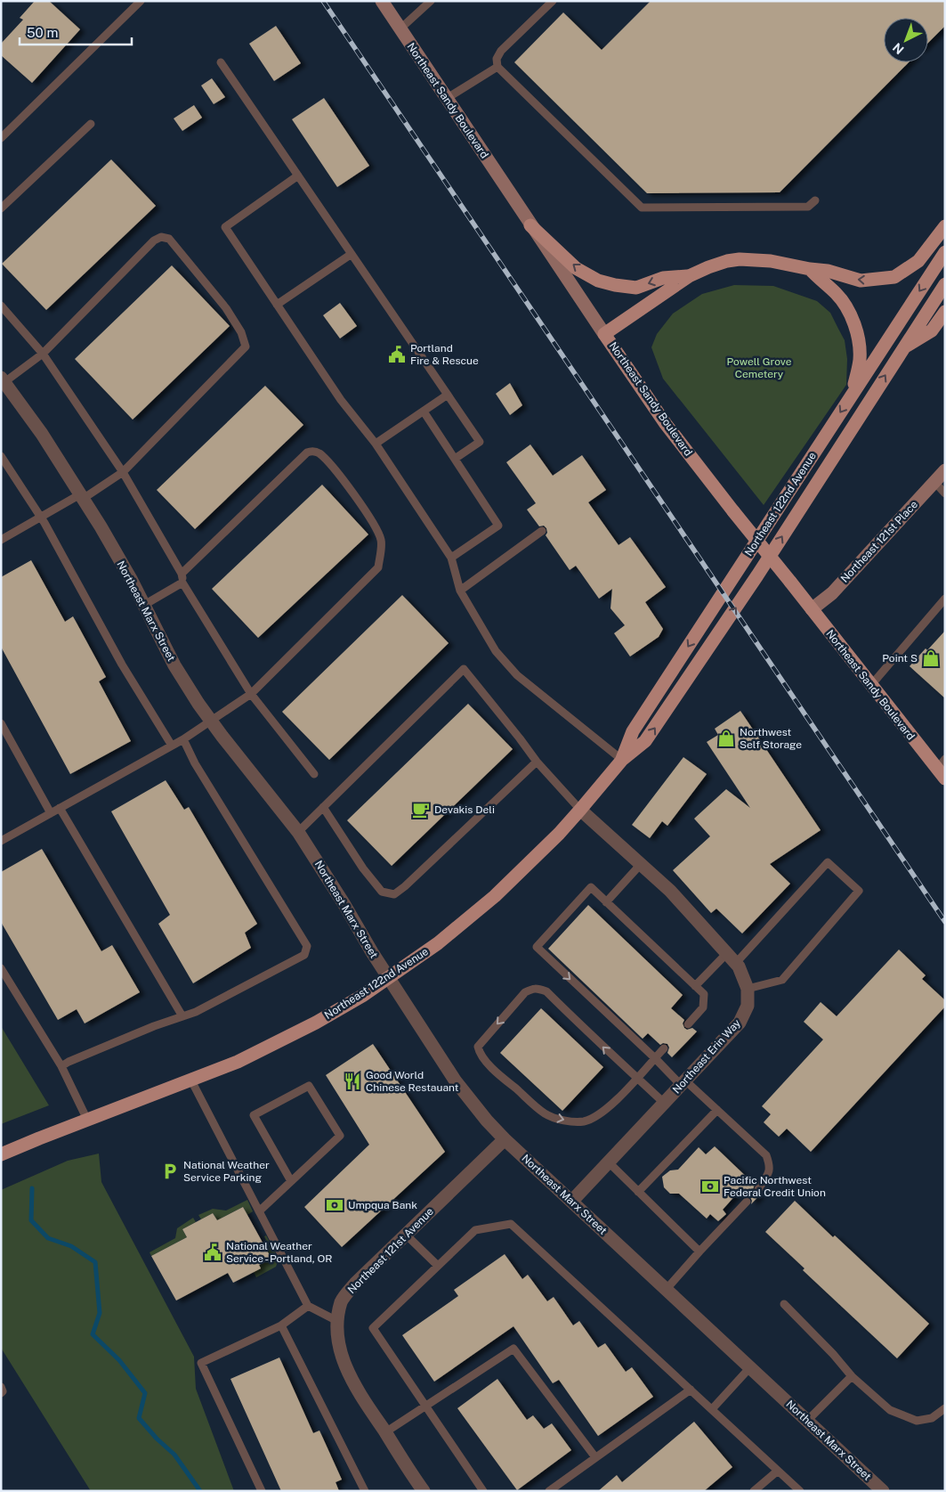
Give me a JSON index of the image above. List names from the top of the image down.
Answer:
{
  "streets": {
    "main road": ["Northeast Sandy Boulevard", "Northeast 122nd Avenue", "Northeast 121st Place"],
    "street": ["Northeast Marx Street", "Northeast Erin Way", "Northeast 121st Avenue"]
  },
  "crossings": [
    ["Northeast Sandy Boulevard", "Northeast 121st Place"],
    ["Northeast 122nd Avenue", "Northeast Marx Street"],
    ["Northeast 122nd Avenue", "Northeast Erin Way"],
    ["Northeast Marx Street", "Northeast Erin Way"],
    ["Northeast Marx Street", "Northeast 121st Avenue"]
  ],
  "parks": ["Powell Grove Cemetery"],
  "places": {
    "public building": ["Portland Fire & Rescue", "National Weather Service - Portland, OR"],
    "shop": ["Point S", "Northwest Self Storage"],
    "cafe": ["Devakis Deli"],
    "restaurant": ["Good World Chinese Restauant"],
    "parking": ["National Weather Service Parking"],
    "bank": ["Pacific Northwest Federal Credit Union", "Umpqua Bank"]
  },
  "scale_bar": "50 m",
  "north": "bottom left"
}
